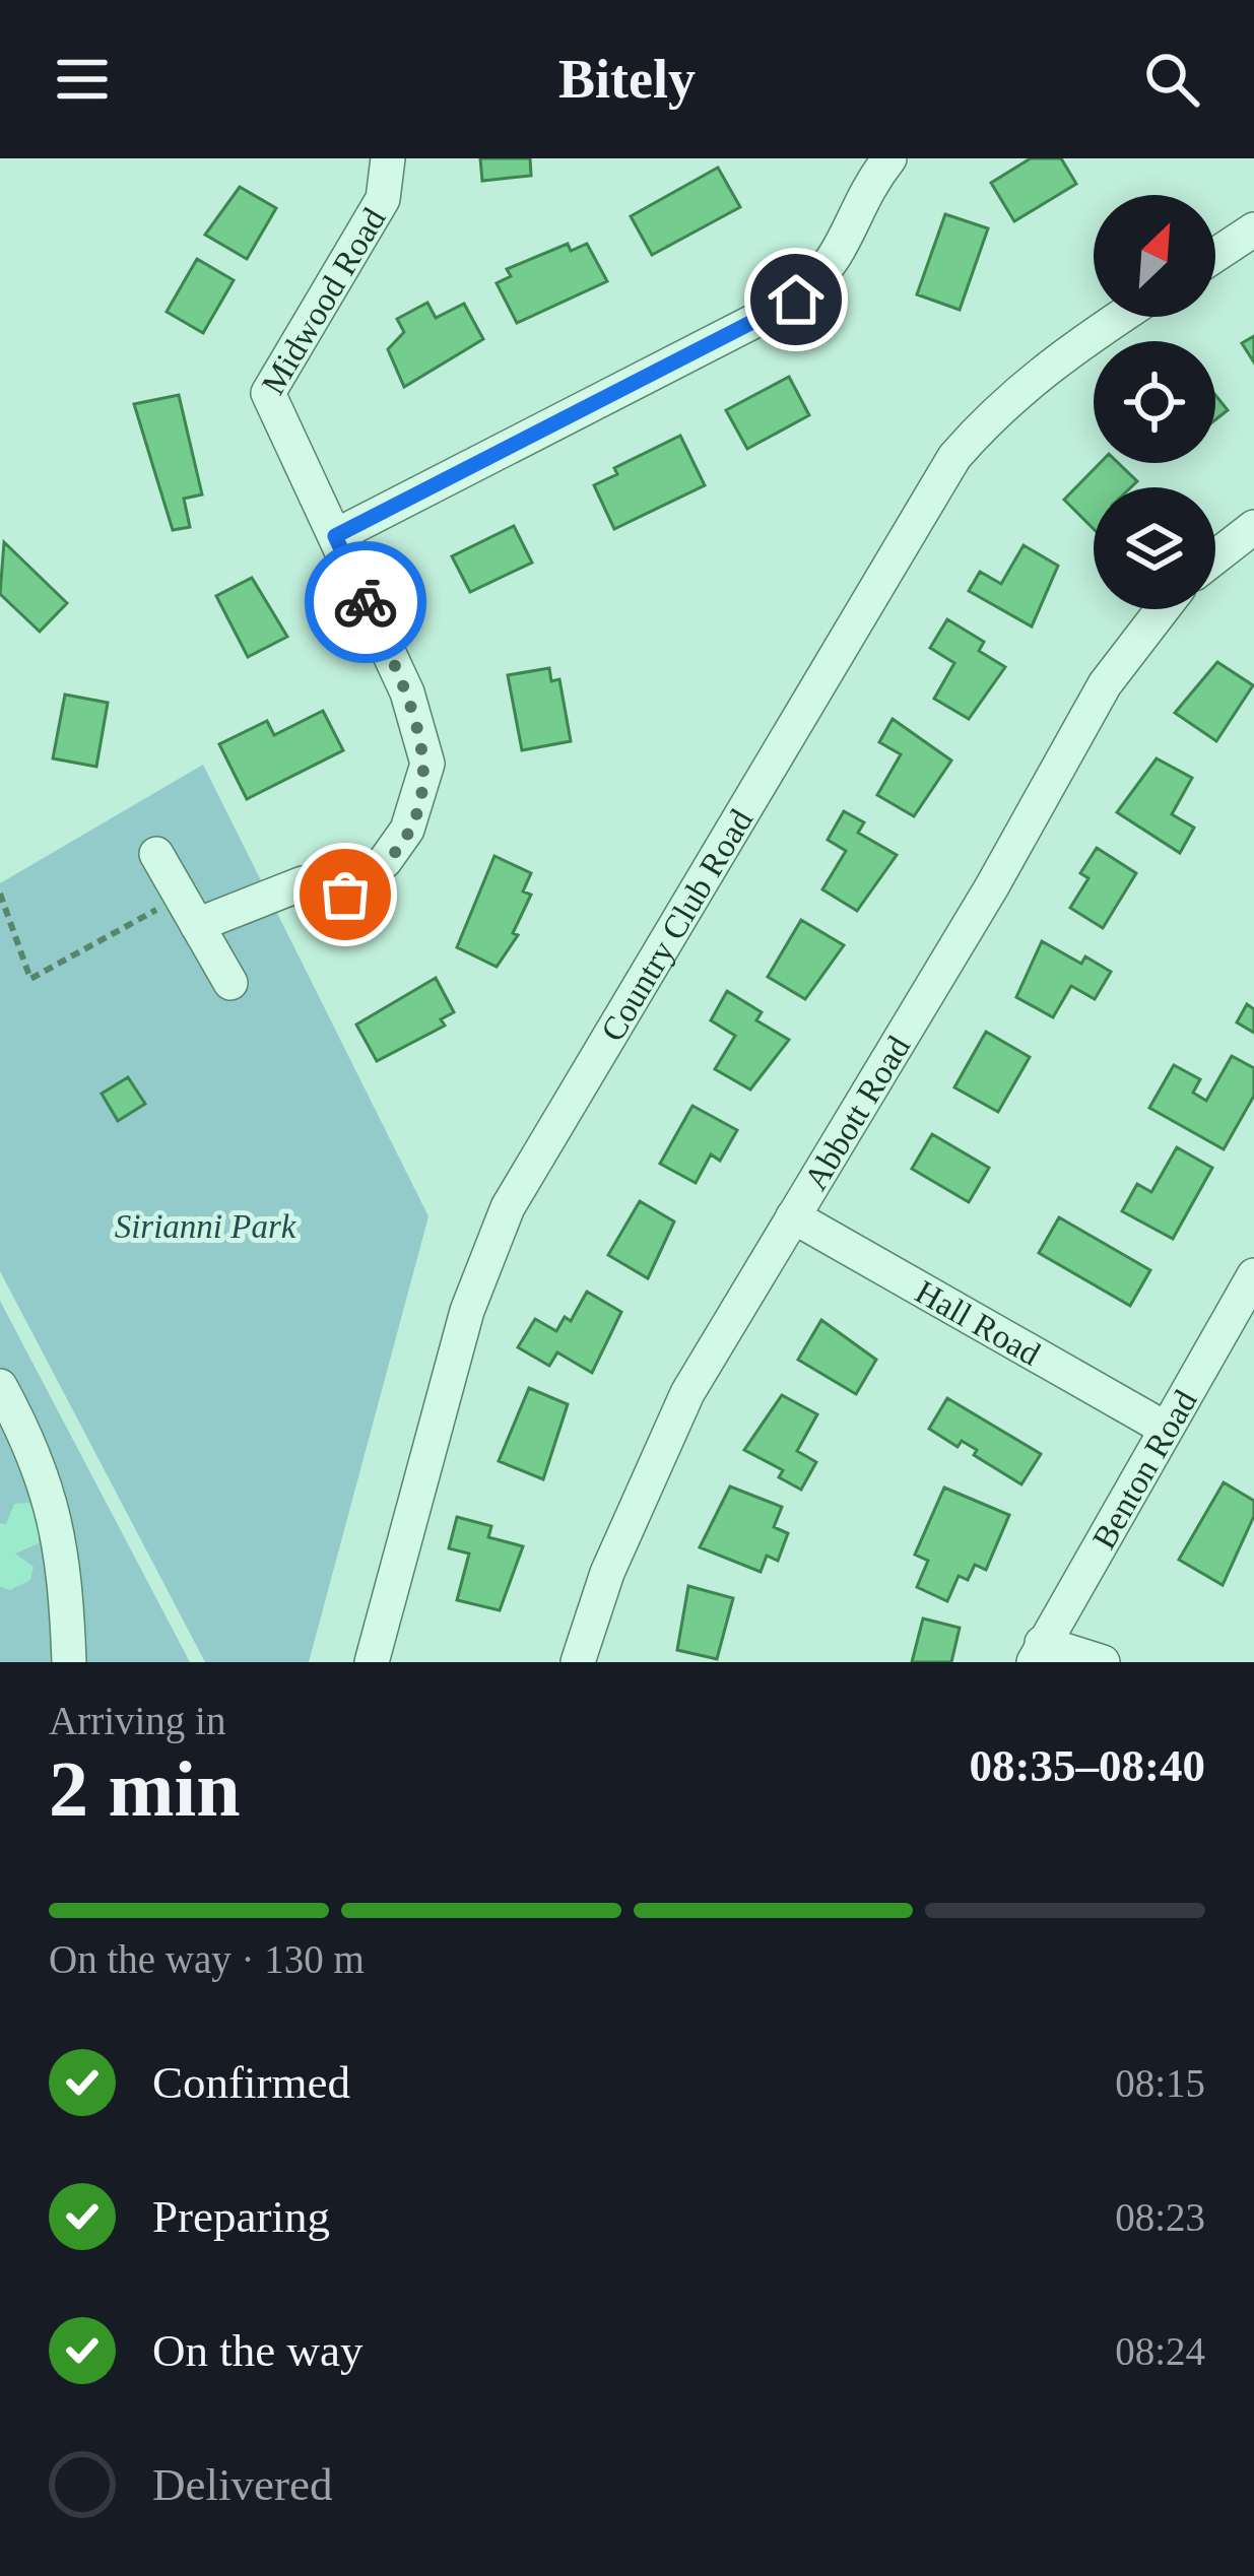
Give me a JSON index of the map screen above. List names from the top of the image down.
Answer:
{
  "streets": {
    "street": [
      "Midwood Road",
      "Country Club Road",
      "Abbott Road",
      "Hall Road",
      "Benton Road"
    ]
  },
  "crossings": [
    ["Abbott Road", "Hall Road"],
    ["Hall Road", "Benton Road"]
  ],
  "parks": ["Sirianni Park"],
  "north": "top right",
  "page": {
    "header": "Bitely",
    "heading": ["2 min", "Arriving in", "08:35–08:40"],
    "bar": "On the way · 130 m",
    "list": [
      ["Confirmed", "08:15"],
      ["Preparing", "08:23"],
      ["On the way", "08:24"],
      "Delivered"
    ]
  }
}
